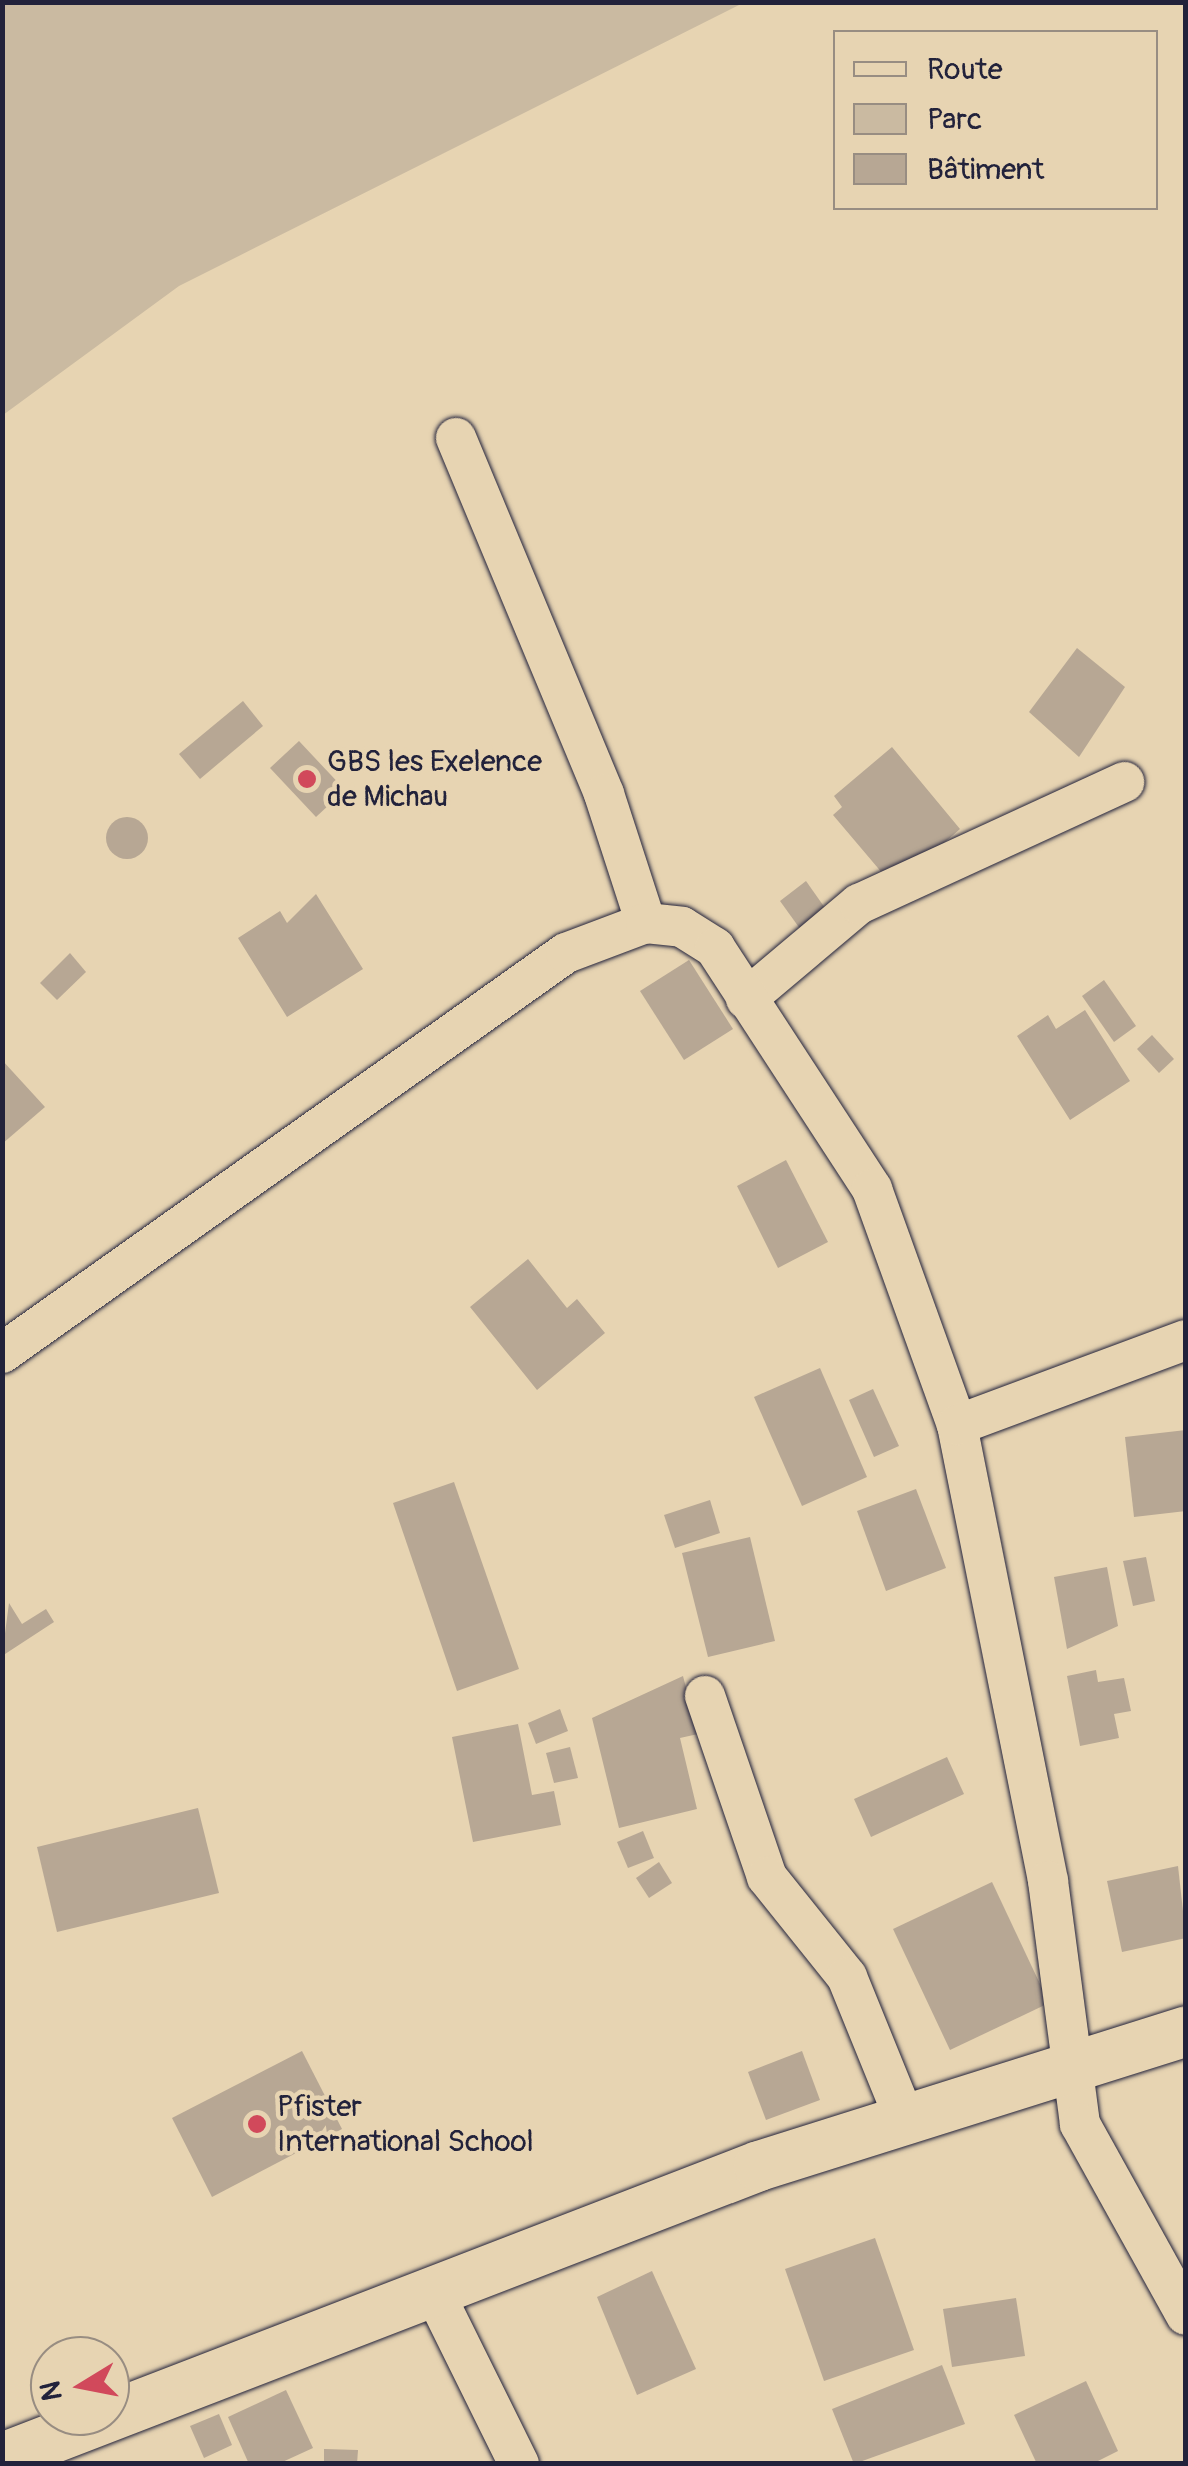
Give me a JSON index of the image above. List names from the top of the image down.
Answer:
{
  "places": ["GBS les Exelence de Michau", "Pfister International School"],
  "legend": ["Route", "Parc", "Bâtiment"],
  "north": "left"
}
